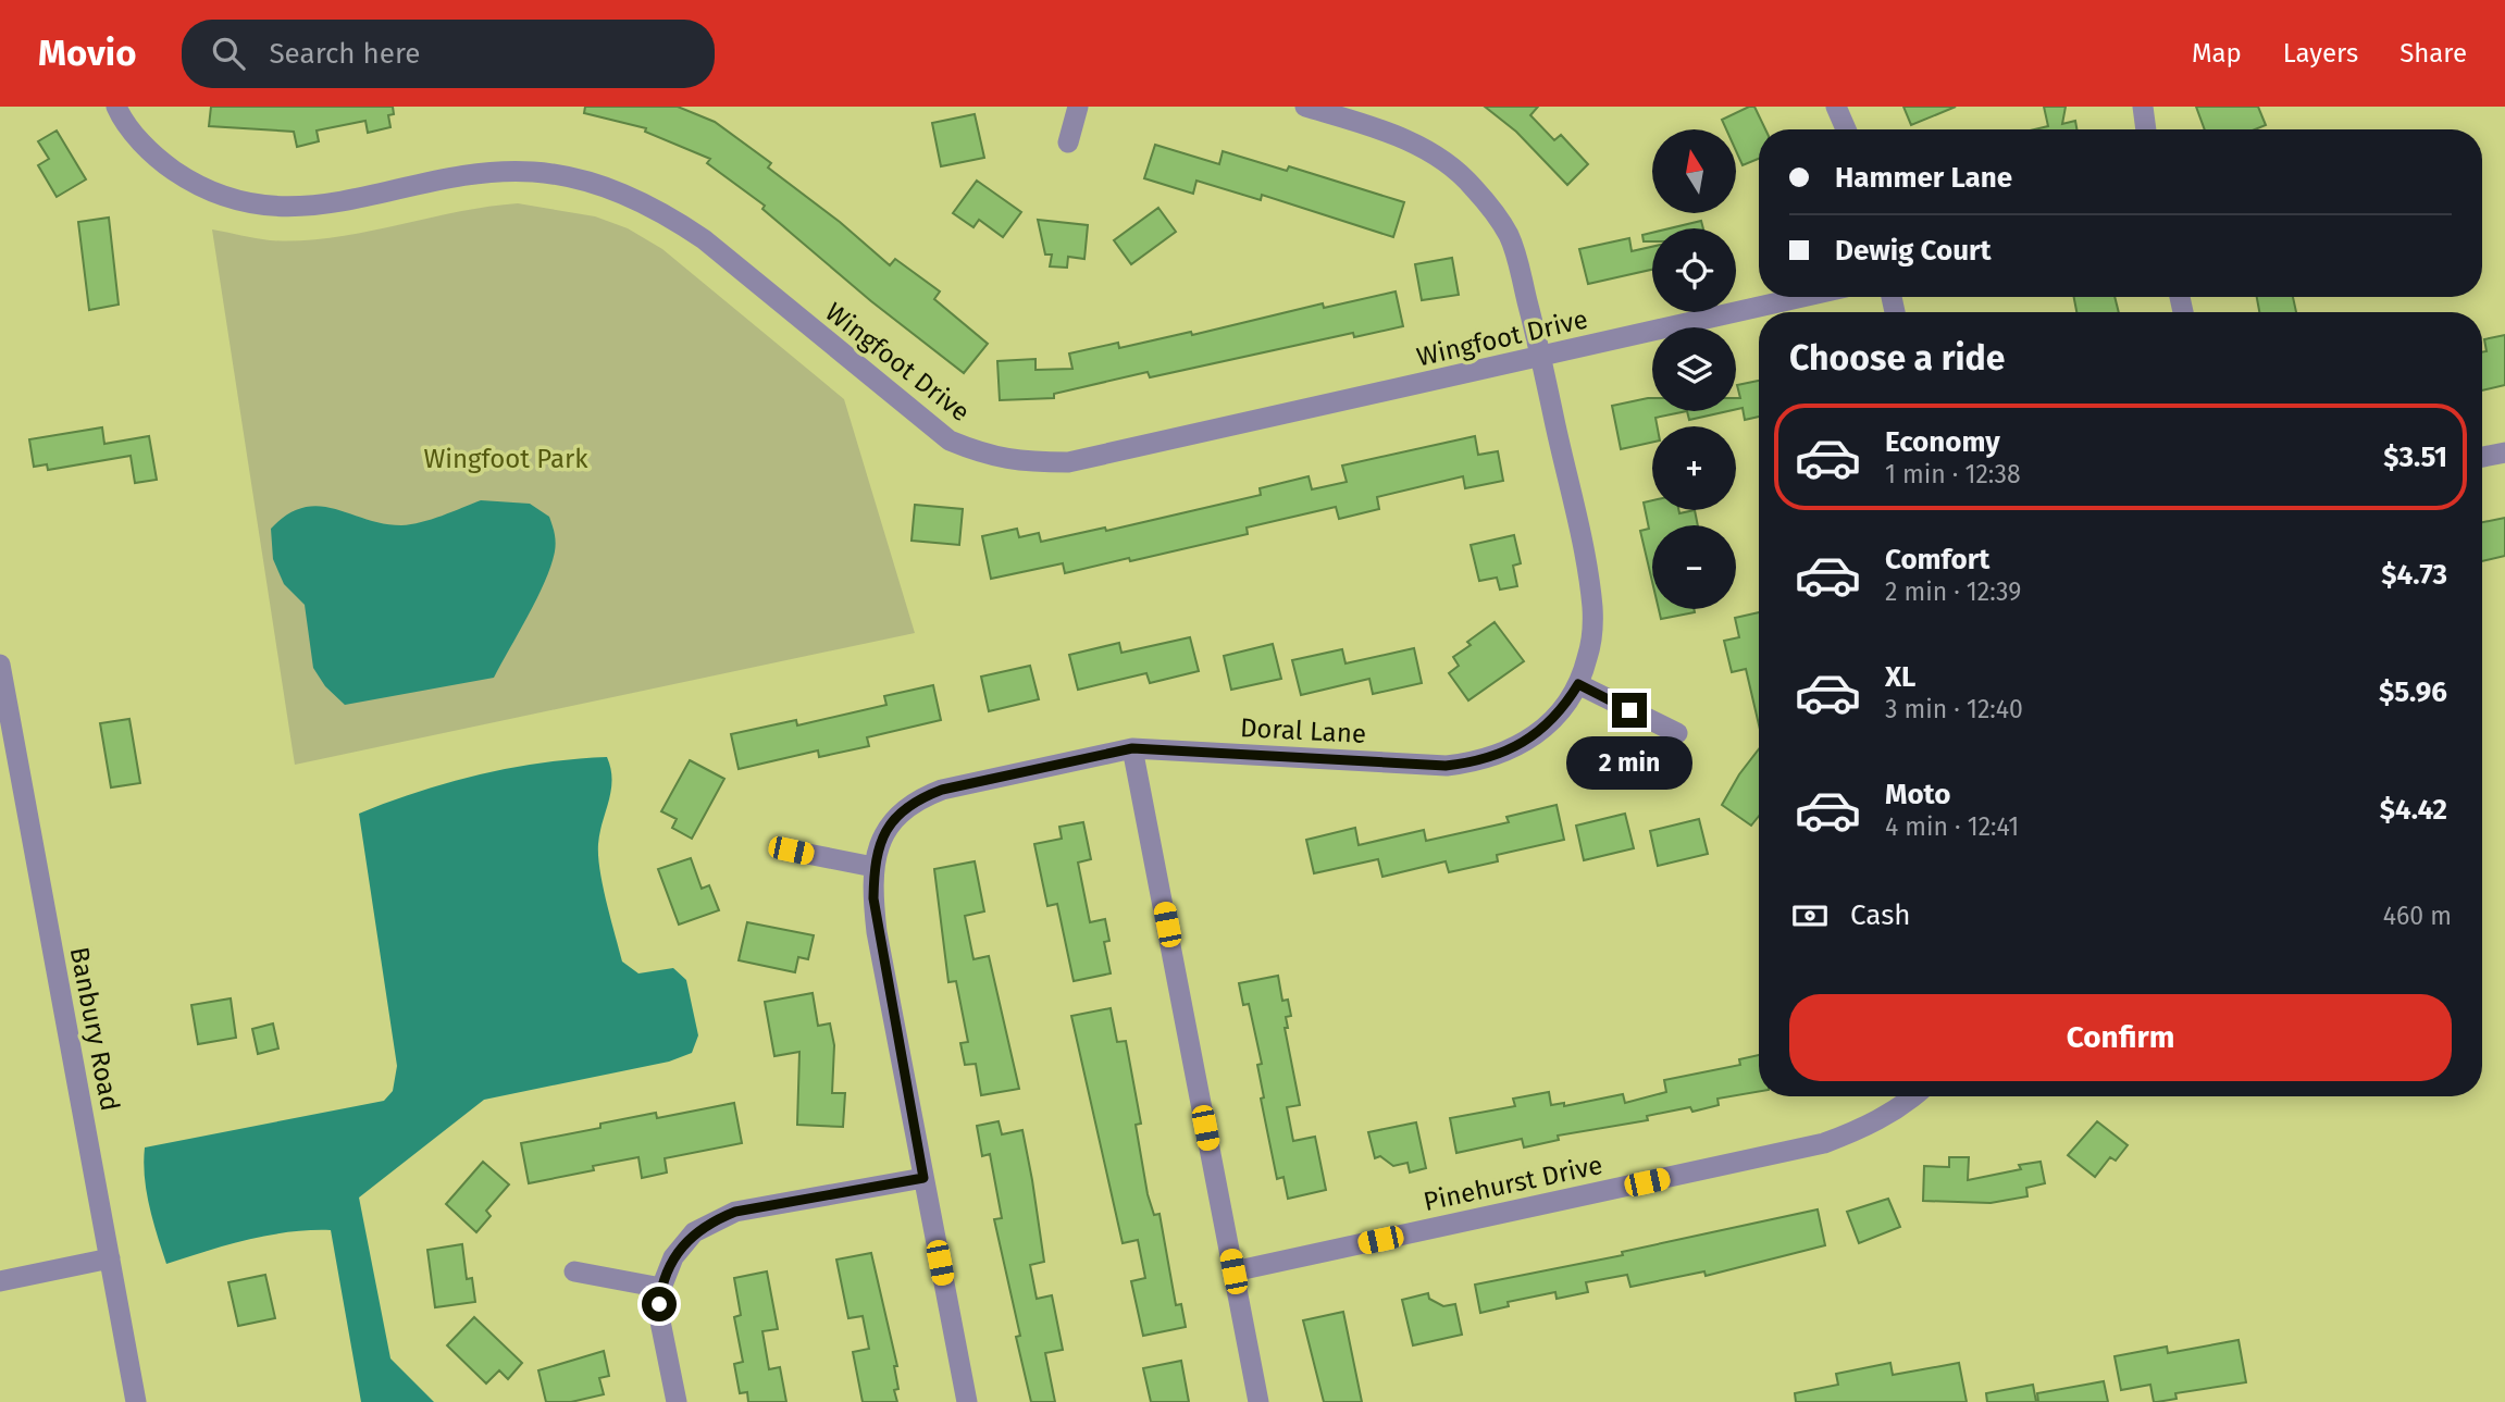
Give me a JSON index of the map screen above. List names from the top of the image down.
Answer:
{
  "streets": {
    "street": [
      "Wingfoot Drive",
      "Doral Lane",
      "Banbury Road",
      "Pinehurst Drive"
    ]
  },
  "crossings": [
    ["Wingfoot Drive", "Doral Lane"]
  ],
  "parks": ["Wingfoot Park"],
  "north": "top",
  "page": {
    "header": "Movio",
    "search": "Search here",
    "nav": ["Map", "Layers", "Share"],
    "map_buttons": ["+", "−"],
    "banner": ["Hammer Lane", "Dewig Court"],
    "heading": "Choose a ride",
    "list": [
      {
        "name": "Economy",
        "note": "1 min · 12:38",
        "value": "$3.51"
      },
      {
        "name": "Comfort",
        "note": "2 min · 12:39",
        "value": "$4.73"
      },
      {
        "name": "XL",
        "note": "3 min · 12:40",
        "value": "$5.96"
      },
      {
        "name": "Moto",
        "note": "4 min · 12:41",
        "value": "$4.42"
      }
    ],
    "bubble": "2 min",
    "pay": ["Cash", "460 m"],
    "buttons": "Confirm"
  }
}
